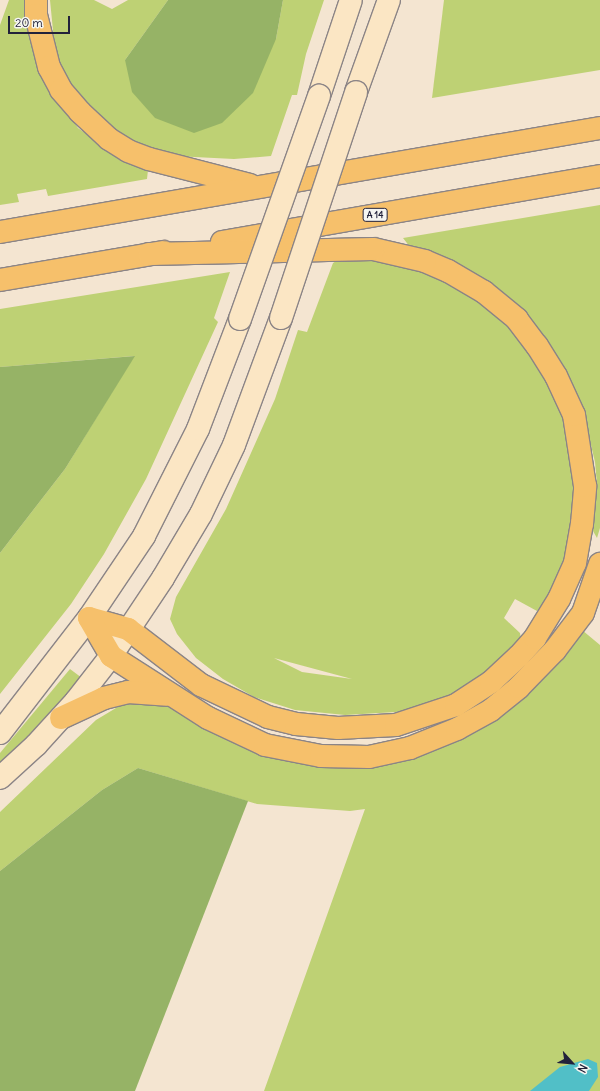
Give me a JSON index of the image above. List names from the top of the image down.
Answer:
{
  "streets": {
    "highway": ["A 14"]
  },
  "scale_bar": "20 m",
  "north": "bottom right"
}
